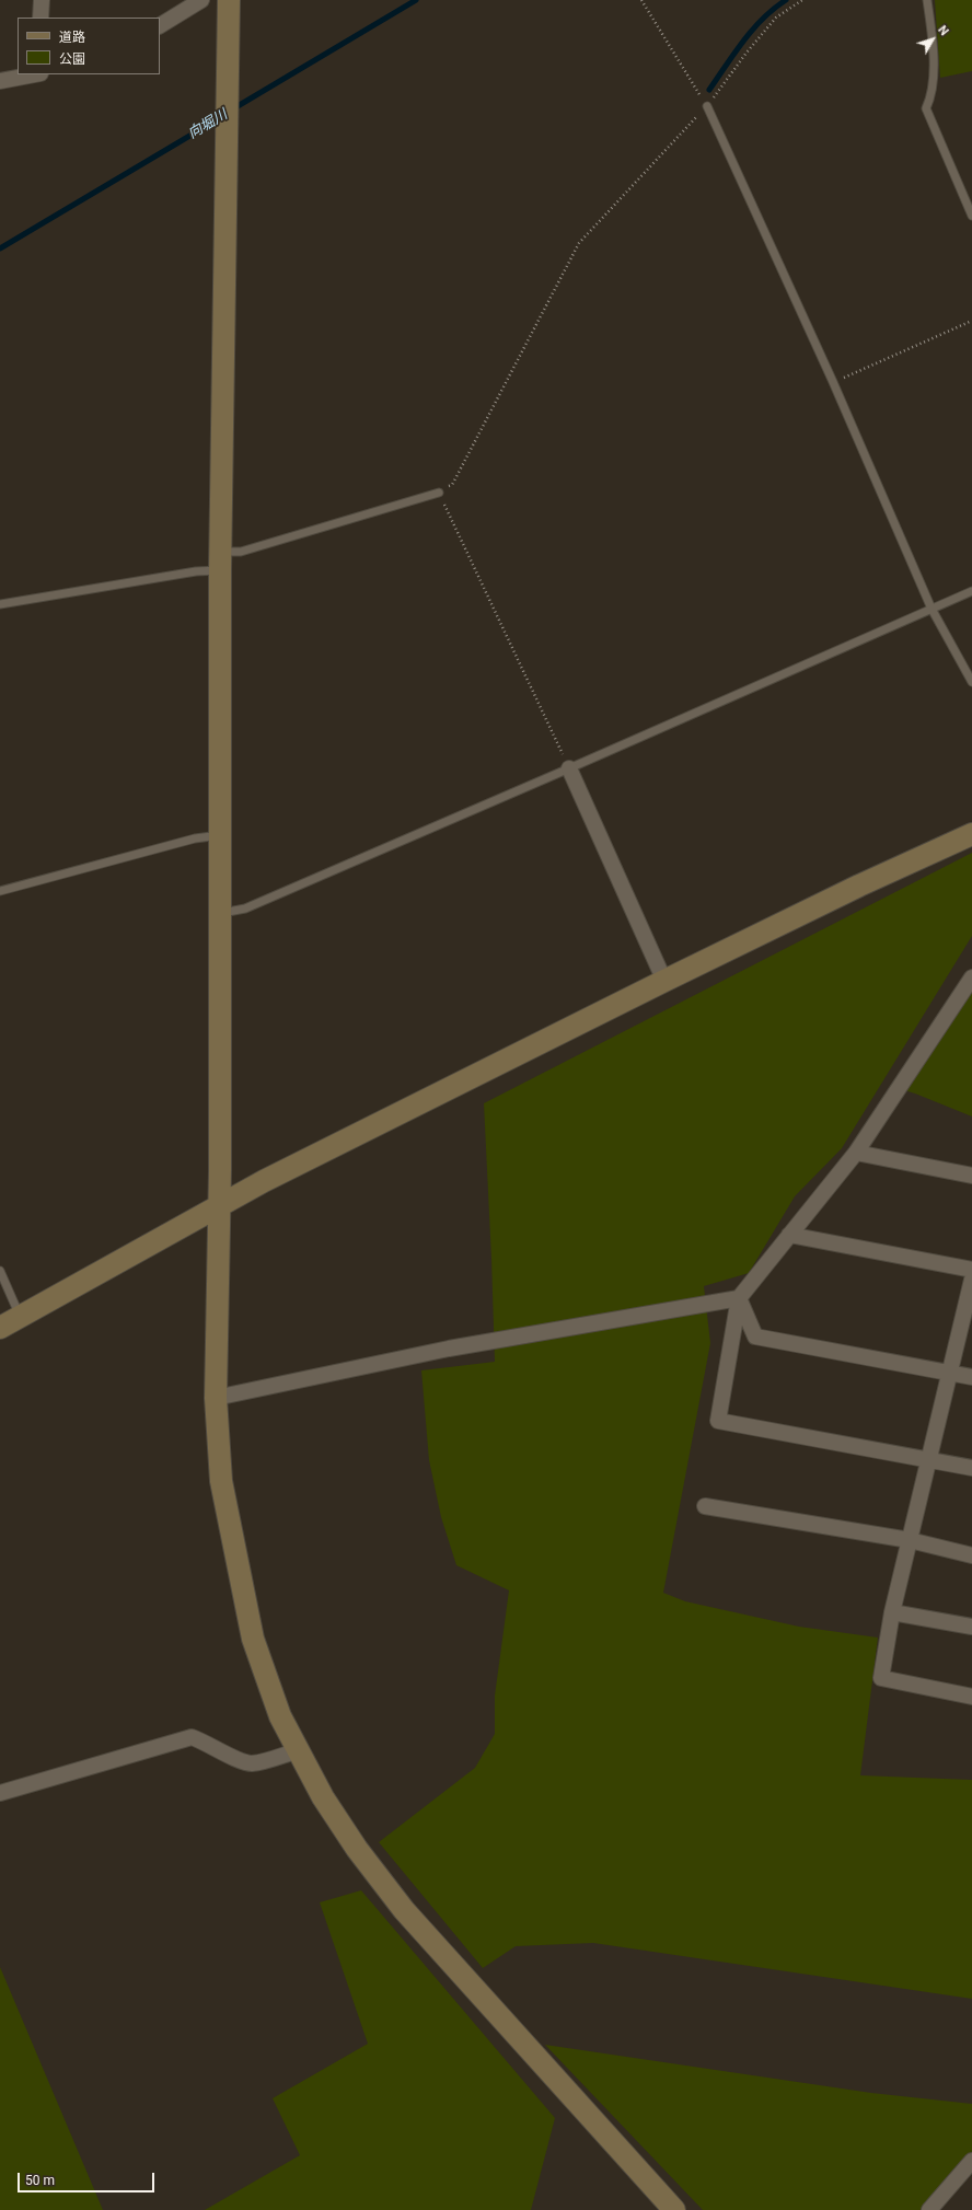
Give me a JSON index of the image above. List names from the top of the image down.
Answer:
{
  "water": ["向堀川"],
  "legend": ["道路", "公園"],
  "scale_bar": "50 m",
  "north": "top right"
}
